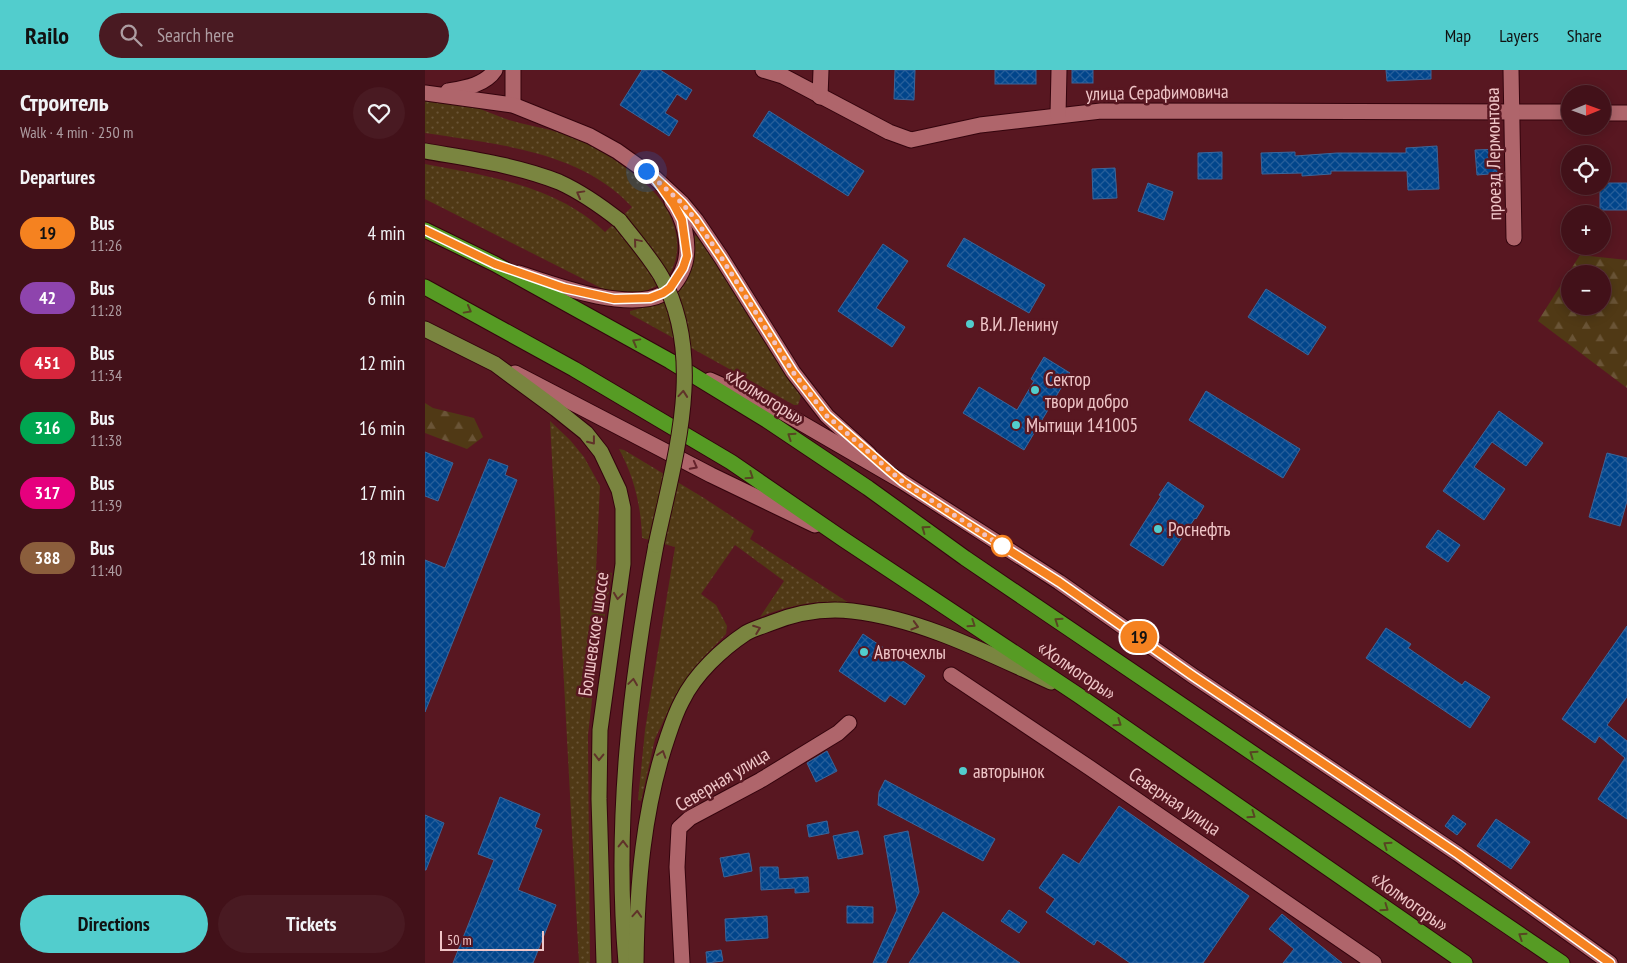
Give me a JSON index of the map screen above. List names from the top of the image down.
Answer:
{
  "streets": {
    "highway": ["«Холмогоры»"],
    "main road": ["Болшевское шоссе"],
    "street": ["улица Серафимовича", "проезд Лермонтова", "Северная улица"]
  },
  "crossings": [
    ["улица Серафимовича", "проезд Лермонтова"]
  ],
  "one_way": ["Болшевское шоссе"],
  "places": [
    "В.И. Ленину",
    "Сектор твори добро",
    "Мытищи 141005",
    "Роснефть",
    "Авточехлы",
    "авторынок"
  ],
  "lines": ["bus line 19"],
  "scale_bar": "50 m",
  "north": "right",
  "page": {
    "header": "Railo",
    "search": "Search here",
    "nav": ["Map", "Layers", "Share"],
    "heading": [
      ["Строитель", "Walk · 4 min · 250 m"],
      "Departures"
    ],
    "on_map": "19",
    "map_buttons": ["+", "−"],
    "list": [
      {
        "mark": "19",
        "name": "Bus",
        "note": "11:26",
        "value": "4 min"
      },
      {
        "mark": "42",
        "name": "Bus",
        "note": "11:28",
        "value": "6 min"
      },
      {
        "mark": "451",
        "name": "Bus",
        "note": "11:34",
        "value": "12 min"
      },
      {
        "mark": "316",
        "name": "Bus",
        "note": "11:38",
        "value": "16 min"
      },
      {
        "mark": "317",
        "name": "Bus",
        "note": "11:39",
        "value": "17 min"
      },
      {
        "mark": "388",
        "name": "Bus",
        "note": "11:40",
        "value": "18 min"
      }
    ],
    "buttons": ["Directions", "Tickets"],
    "scale": "50 m"
  }
}
